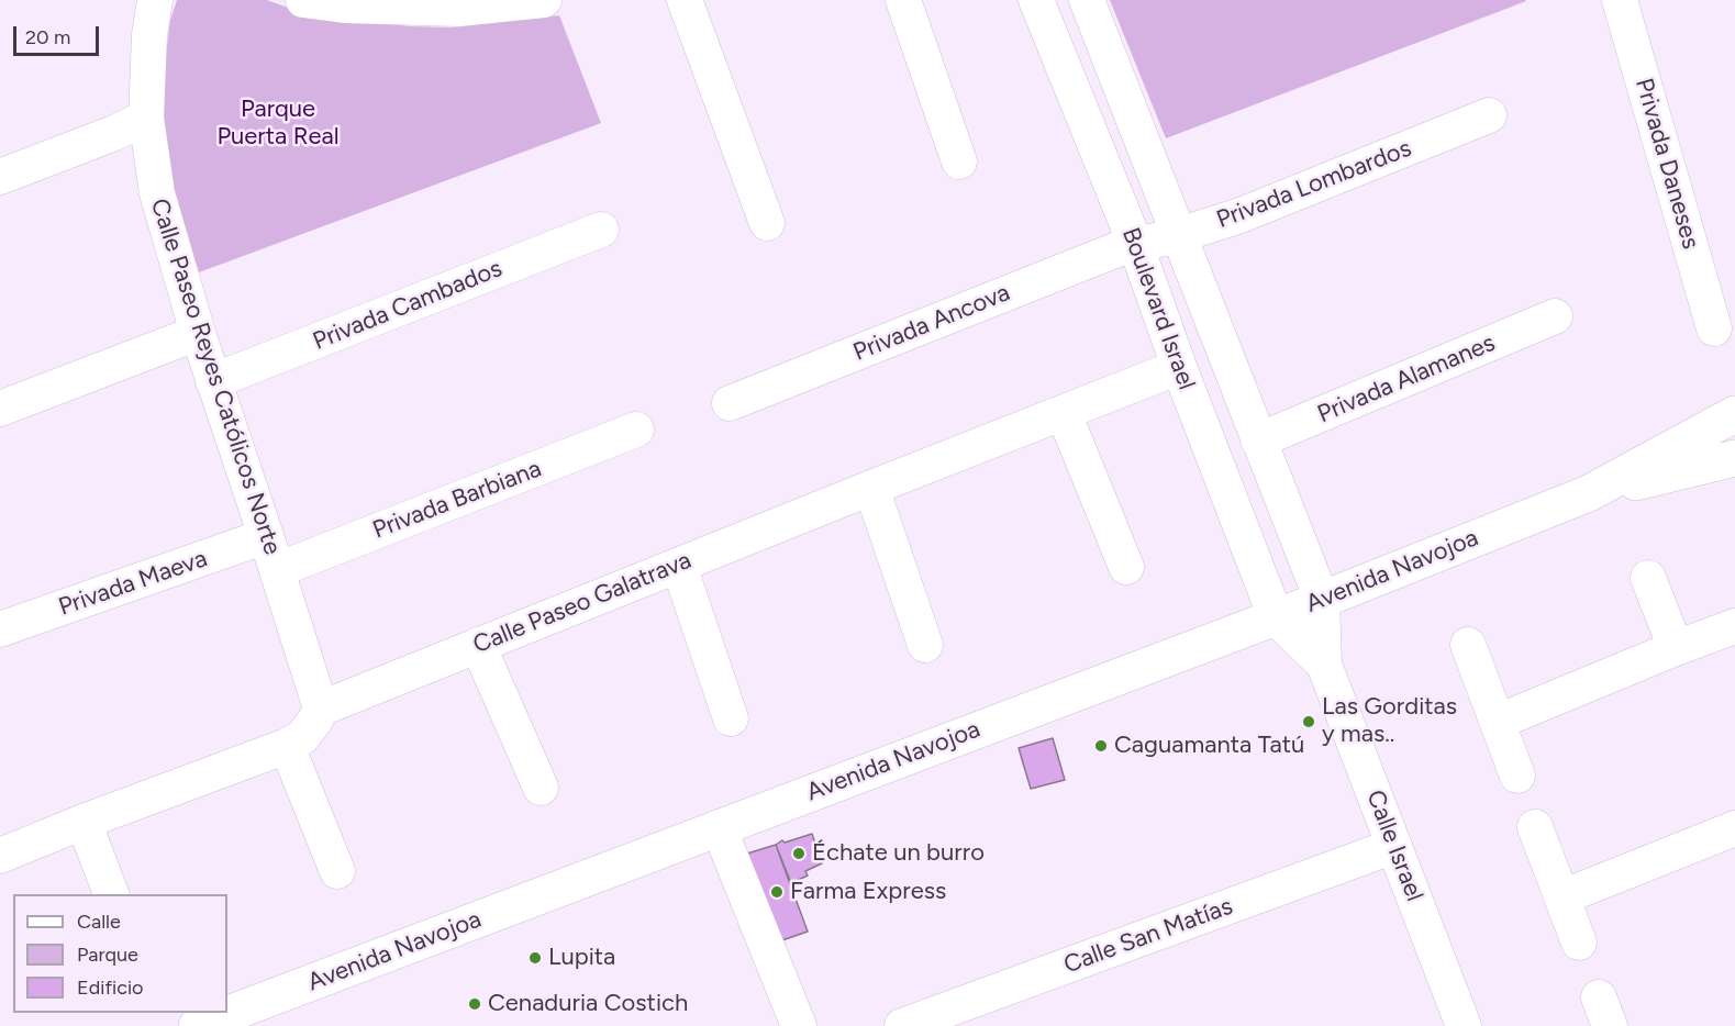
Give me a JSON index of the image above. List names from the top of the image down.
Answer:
{
  "streets": {
    "street": [
      "Privada Daneses",
      "Privada Lombardos",
      "Privada Cambados",
      "Boulevard Israel",
      "Privada Ancova",
      "Calle Paseo Reyes Católicos Norte",
      "Privada Alamanes",
      "Privada Barbiana",
      "Avenida Navojoa",
      "Privada Maeva",
      "Calle Paseo Galatrava",
      "Calle Israel",
      "Calle San Matías"
    ]
  },
  "crossings": [
    ["Privada Lombardos", "Boulevard Israel"],
    ["Privada Lombardos", "Privada Ancova"],
    ["Privada Cambados", "Calle Paseo Reyes Católicos Norte"],
    ["Boulevard Israel", "Privada Ancova"],
    ["Boulevard Israel", "Privada Alamanes"],
    ["Boulevard Israel", "Avenida Navojoa"],
    ["Boulevard Israel", "Calle Paseo Galatrava"],
    ["Boulevard Israel", "Calle Israel"],
    ["Calle Paseo Reyes Católicos Norte", "Privada Barbiana"],
    ["Calle Paseo Reyes Católicos Norte", "Privada Maeva"],
    ["Calle Paseo Reyes Católicos Norte", "Calle Paseo Galatrava"],
    ["Avenida Navojoa", "Calle Israel"],
    ["Calle Israel", "Calle San Matías"]
  ],
  "parks": ["Parque Puerta Real"],
  "places": [
    "Las Gorditas y mas..",
    "Caguamanta Tatú",
    "Échate un burro",
    "Farma Express",
    "Lupita",
    "Cenaduria Costich"
  ],
  "legend": ["Calle", "Parque", "Edificio"],
  "scale_bar": "20 m"
}
